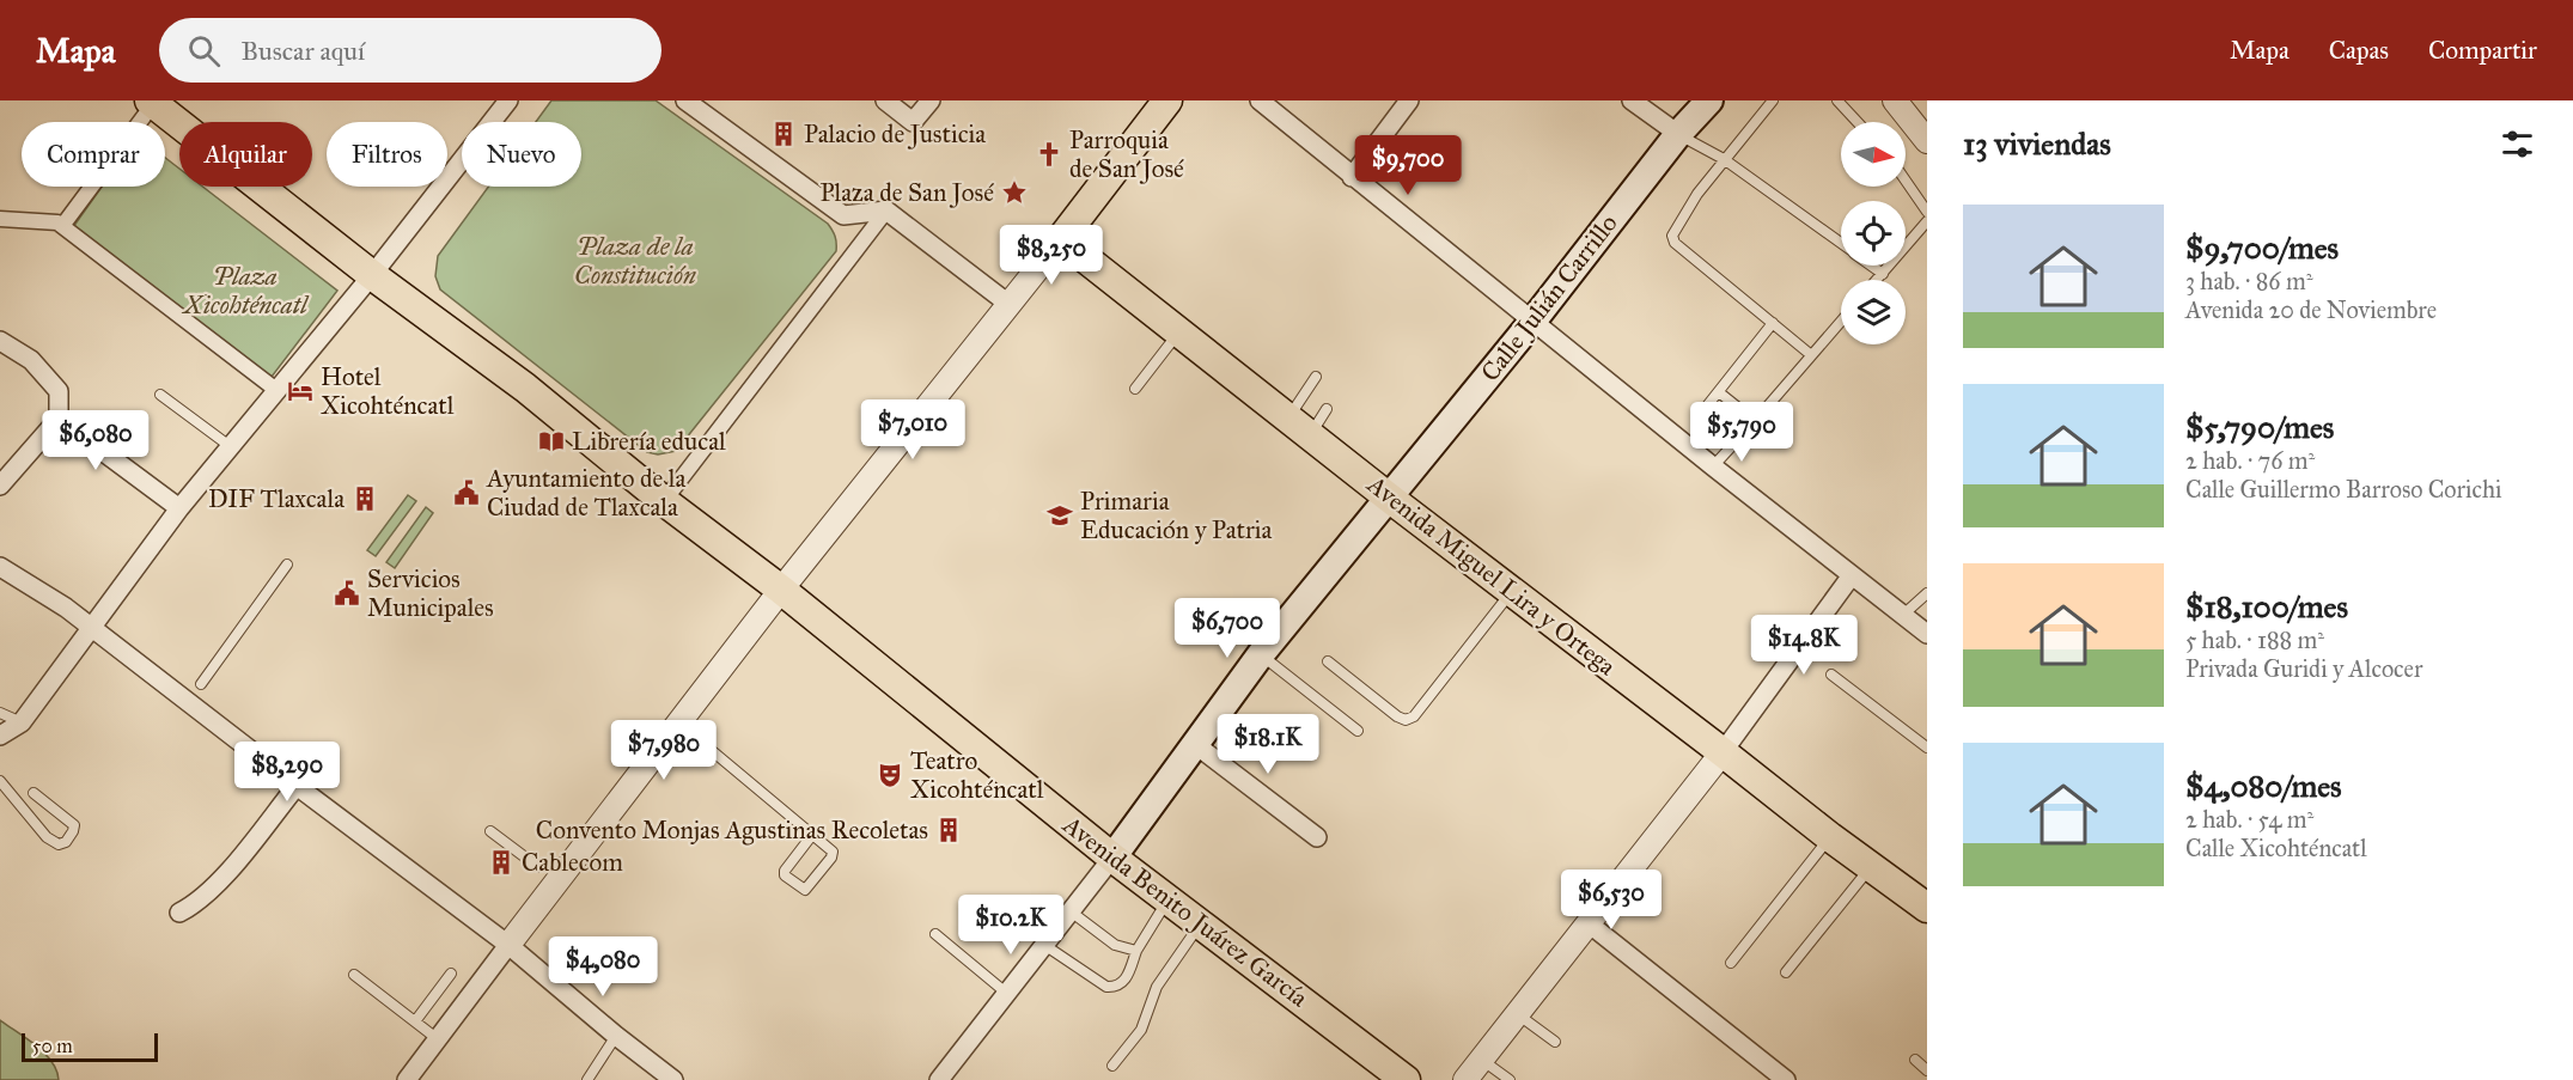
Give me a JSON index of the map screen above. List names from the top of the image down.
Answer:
{
  "streets": {
    "main road": ["Calle Julián Carrillo", "Avenida Miguel Lira y Ortega", "Avenida Benito Juárez García"]
  },
  "crossings": [
    ["Calle Julián Carrillo", "Avenida Miguel Lira y Ortega"],
    ["Calle Julián Carrillo", "Avenida Benito Juárez García"]
  ],
  "parks": ["Plaza de la Constitución", "Plaza Xicohténcatl"],
  "places": {
    "building": [
      "Palacio de Justicia",
      "DIF Tlaxcala",
      "Convento Monjas Agustinas Recoletas",
      "Cablecom"
    ],
    "church": ["Parroquia de San José"],
    "place": ["Plaza de San José"],
    "hotel": ["Hotel Xicohténcatl"],
    "library": ["Librería educal"],
    "public building": ["Ayuntamiento de la Ciudad de Tlaxcala", "Servicios Municipales"],
    "school or university": ["Primaria Educación y Patria"],
    "theatre": ["Teatro Xicohténcatl"]
  },
  "scale_bar": "50 m",
  "north": "right",
  "page": {
    "header": "Mapa",
    "search": "Buscar aquí",
    "nav": ["Mapa", "Capas", "Compartir"],
    "heading": "13 viviendas",
    "chip": [
      "Comprar",
      "Alquilar",
      "Filtros",
      "Nuevo"
    ],
    "price": [
      "$9,700",
      "$8,250",
      "$7,010",
      "$5,790",
      "$6,080",
      "$6,700",
      "$14.8K",
      "$18.1K",
      "$7,980",
      "$8,290",
      "$6,530",
      "$10.2K",
      "$4,080"
    ],
    "list": [
      {
        "name": "$9,700/mes",
        "note": "3 hab. · 86 m² · Avenida 20 de Noviembre"
      },
      {
        "name": "$5,790/mes",
        "note": "2 hab. · 76 m² · Calle Guillermo Barroso Corichi"
      },
      {
        "name": "$18,100/mes",
        "note": "5 hab. · 188 m² · Privada Guridi y Alcocer"
      },
      {
        "name": "$4,080/mes",
        "note": "2 hab. · 54 m² · Calle Xicohténcatl"
      }
    ],
    "scale": "50 m"
  }
}
